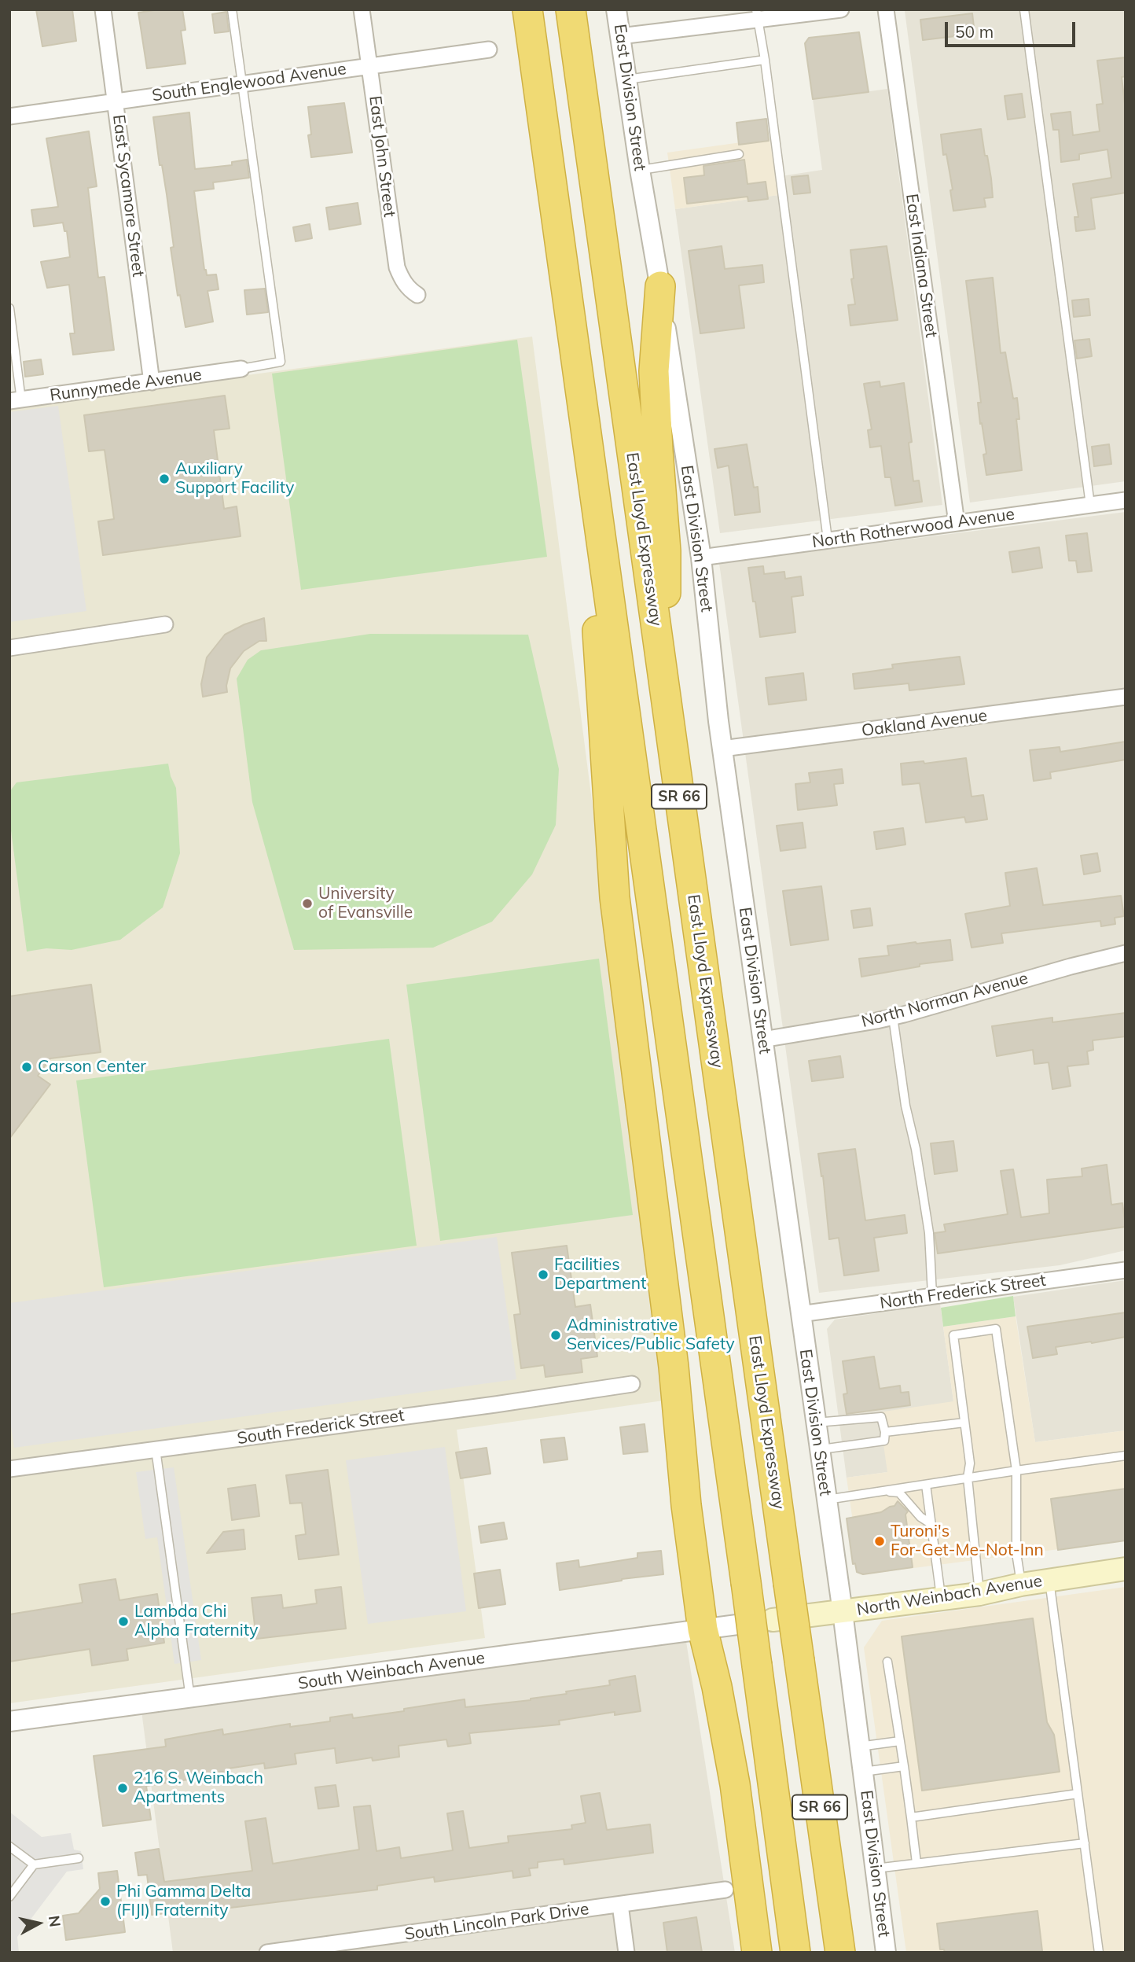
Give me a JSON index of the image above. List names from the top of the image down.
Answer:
{
  "streets": {
    "highway": ["East Lloyd Expressway", "SR 66"],
    "main road": ["North Weinbach Avenue"],
    "street": [
      "South Englewood Avenue",
      "East Division Street",
      "East John Street",
      "East Sycamore Street",
      "East Indiana Street",
      "Runnymede Avenue",
      "North Rotherwood Avenue",
      "Oakland Avenue",
      "North Norman Avenue",
      "North Frederick Street",
      "South Frederick Street",
      "South Weinbach Avenue",
      "South Lincoln Park Drive"
    ]
  },
  "crossings": [
    ["South Englewood Avenue", "East John Street"],
    ["South Englewood Avenue", "East Sycamore Street"],
    ["East Division Street", "North Rotherwood Avenue"],
    ["East Division Street", "Oakland Avenue"],
    ["East Division Street", "North Norman Avenue"],
    ["East Division Street", "North Frederick Street"],
    ["East Division Street", "North Weinbach Avenue"],
    ["East Sycamore Street", "Runnymede Avenue"],
    ["East Indiana Street", "North Rotherwood Avenue"],
    ["North Weinbach Avenue", "South Weinbach Avenue"]
  ],
  "places": [
    "Auxiliary Support Facility",
    "University of Evansville",
    "Carson Center",
    "Facilities Department",
    "Administrative Services/Public Safety",
    "Turoni's For-Get-Me-Not-Inn",
    "Lambda Chi Alpha Fraternity",
    "216 S. Weinbach Apartments",
    "Phi Gamma Delta (FIJI) Fraternity"
  ],
  "scale_bar": "50 m",
  "north": "right"
}
